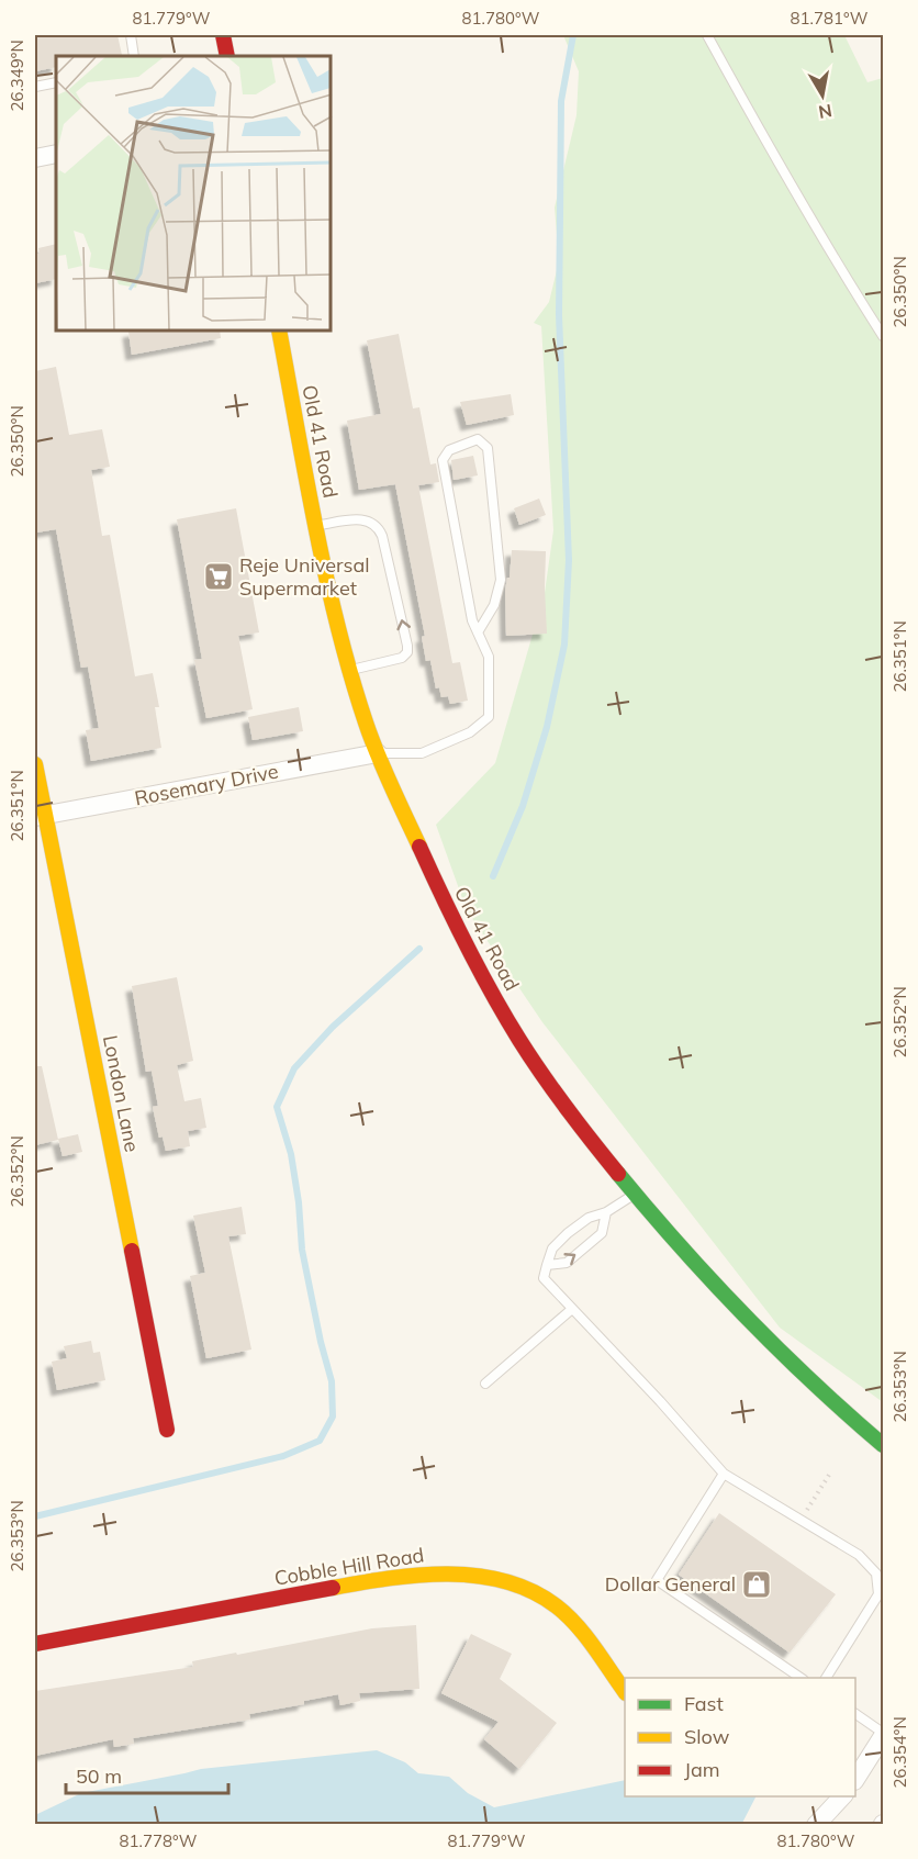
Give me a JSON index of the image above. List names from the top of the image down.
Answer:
{
  "streets": {
    "street": [
      "Old 41 Road",
      "Rosemary Drive",
      "London Lane",
      "Cobble Hill Road"
    ]
  },
  "crossings": [
    ["Old 41 Road", "Rosemary Drive"],
    ["Rosemary Drive", "London Lane"]
  ],
  "places": {
    "supermarket": ["Reje Universal Supermarket"],
    "shop": ["Dollar General"]
  },
  "legend": ["Fast", "Slow", "Jam"],
  "scale_bar": "50 m",
  "north": "bottom",
  "coordinates": [
    "81.779°W",
    "81.780°W",
    "81.781°W",
    "26.349°N",
    "26.350°N",
    "26.351°N",
    "26.352°N",
    "26.353°N",
    "26.354°N",
    "81.778°W"
  ]
}
